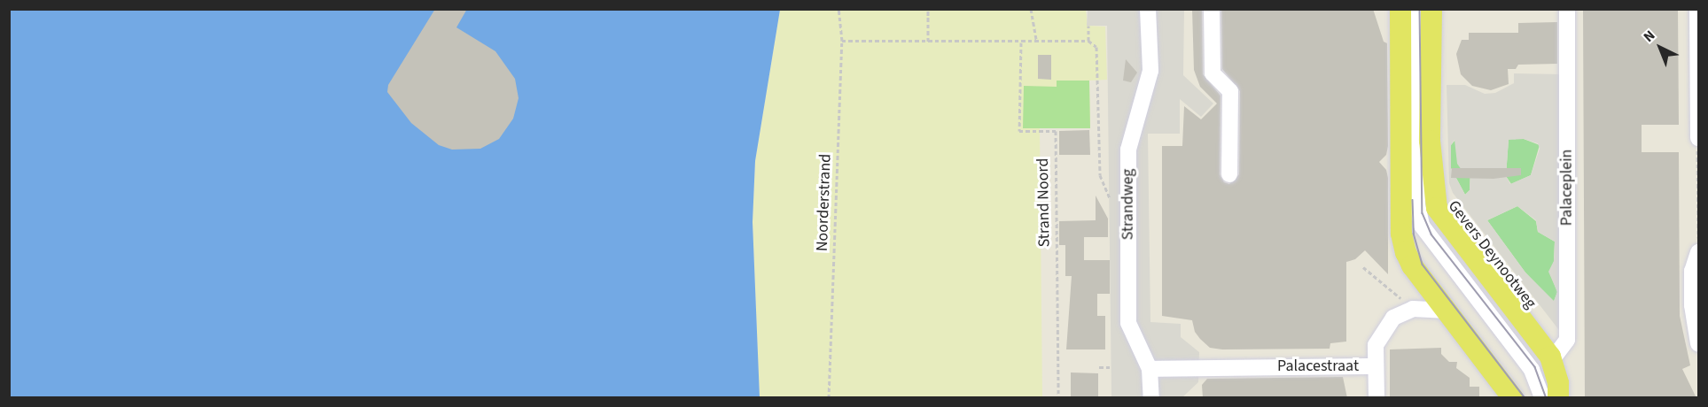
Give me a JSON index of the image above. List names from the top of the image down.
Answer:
{
  "streets": {
    "main road": ["Gevers Deynootweg"],
    "street": ["Palaceplein", "Strandweg", "Palacestraat"],
    "path": ["Noorderstrand", "Strand Noord"]
  },
  "crossings": [
    ["Palaceplein", "Gevers Deynootweg"],
    ["Strandweg", "Palacestraat"]
  ],
  "north": "top left"
}
